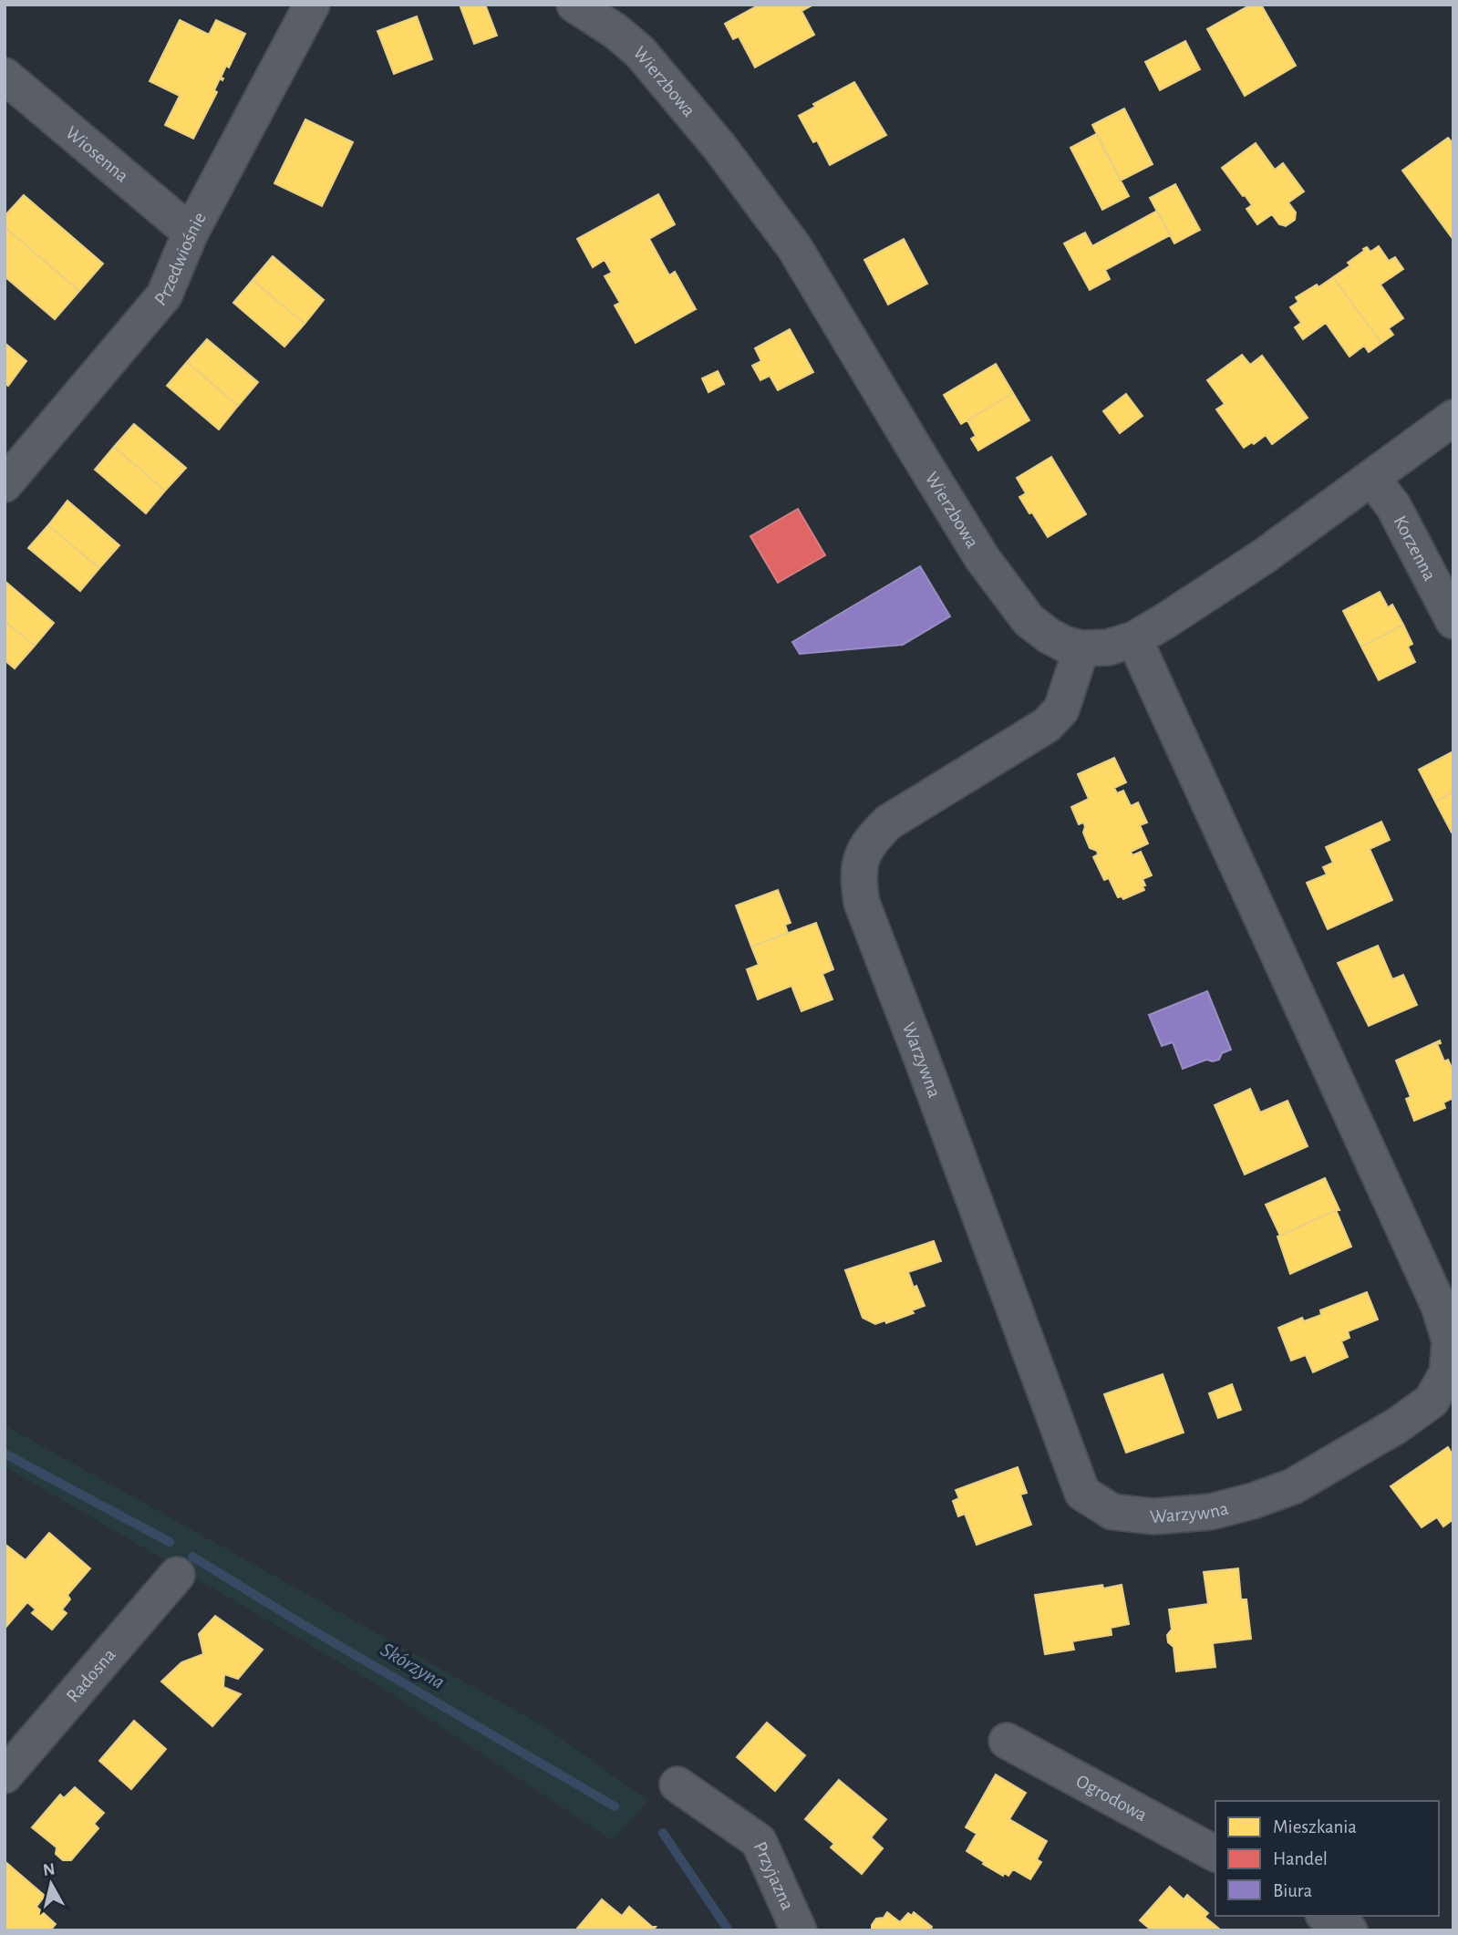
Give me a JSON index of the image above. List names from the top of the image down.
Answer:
{
  "streets": {
    "street": [
      "Wierzbowa",
      "Wiosenna",
      "Przedwiośnie",
      "Korzenna",
      "Warzywna",
      "Radosna",
      "Ogrodowa",
      "Przyjazna"
    ]
  },
  "crossings": [
    ["Wierzbowa", "Korzenna"],
    ["Wierzbowa", "Warzywna"],
    ["Wiosenna", "Przedwiośnie"]
  ],
  "water": ["Skórzyna"],
  "legend": ["Mieszkania", "Handel", "Biura"],
  "north": "top"
}
